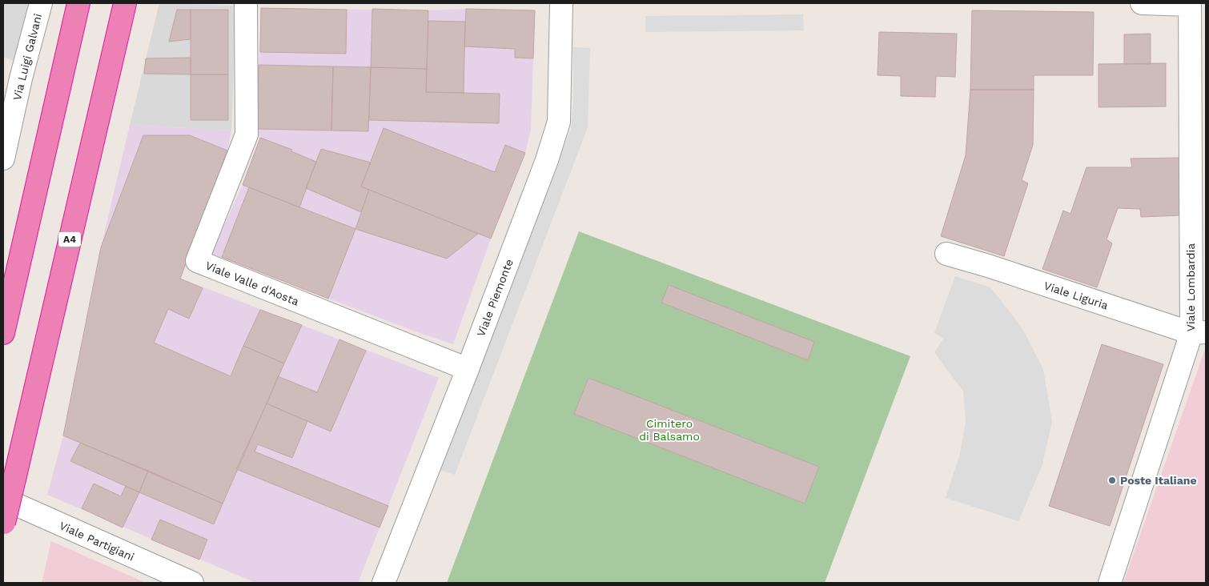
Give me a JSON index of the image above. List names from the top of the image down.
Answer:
{
  "streets": {
    "highway": ["A4"],
    "street": [
      "Via Luigi Galvani",
      "Viale Valle d'Aosta",
      "Viale Lombardia",
      "Viale Liguria",
      "Viale Piemonte",
      "Viale Partigiani"
    ]
  },
  "crossings": [
    ["Viale Valle d'Aosta", "Viale Piemonte"],
    ["Viale Lombardia", "Viale Liguria"]
  ],
  "parks": ["Cimitero di Balsamo"],
  "places": ["Poste Italiane"]
}
